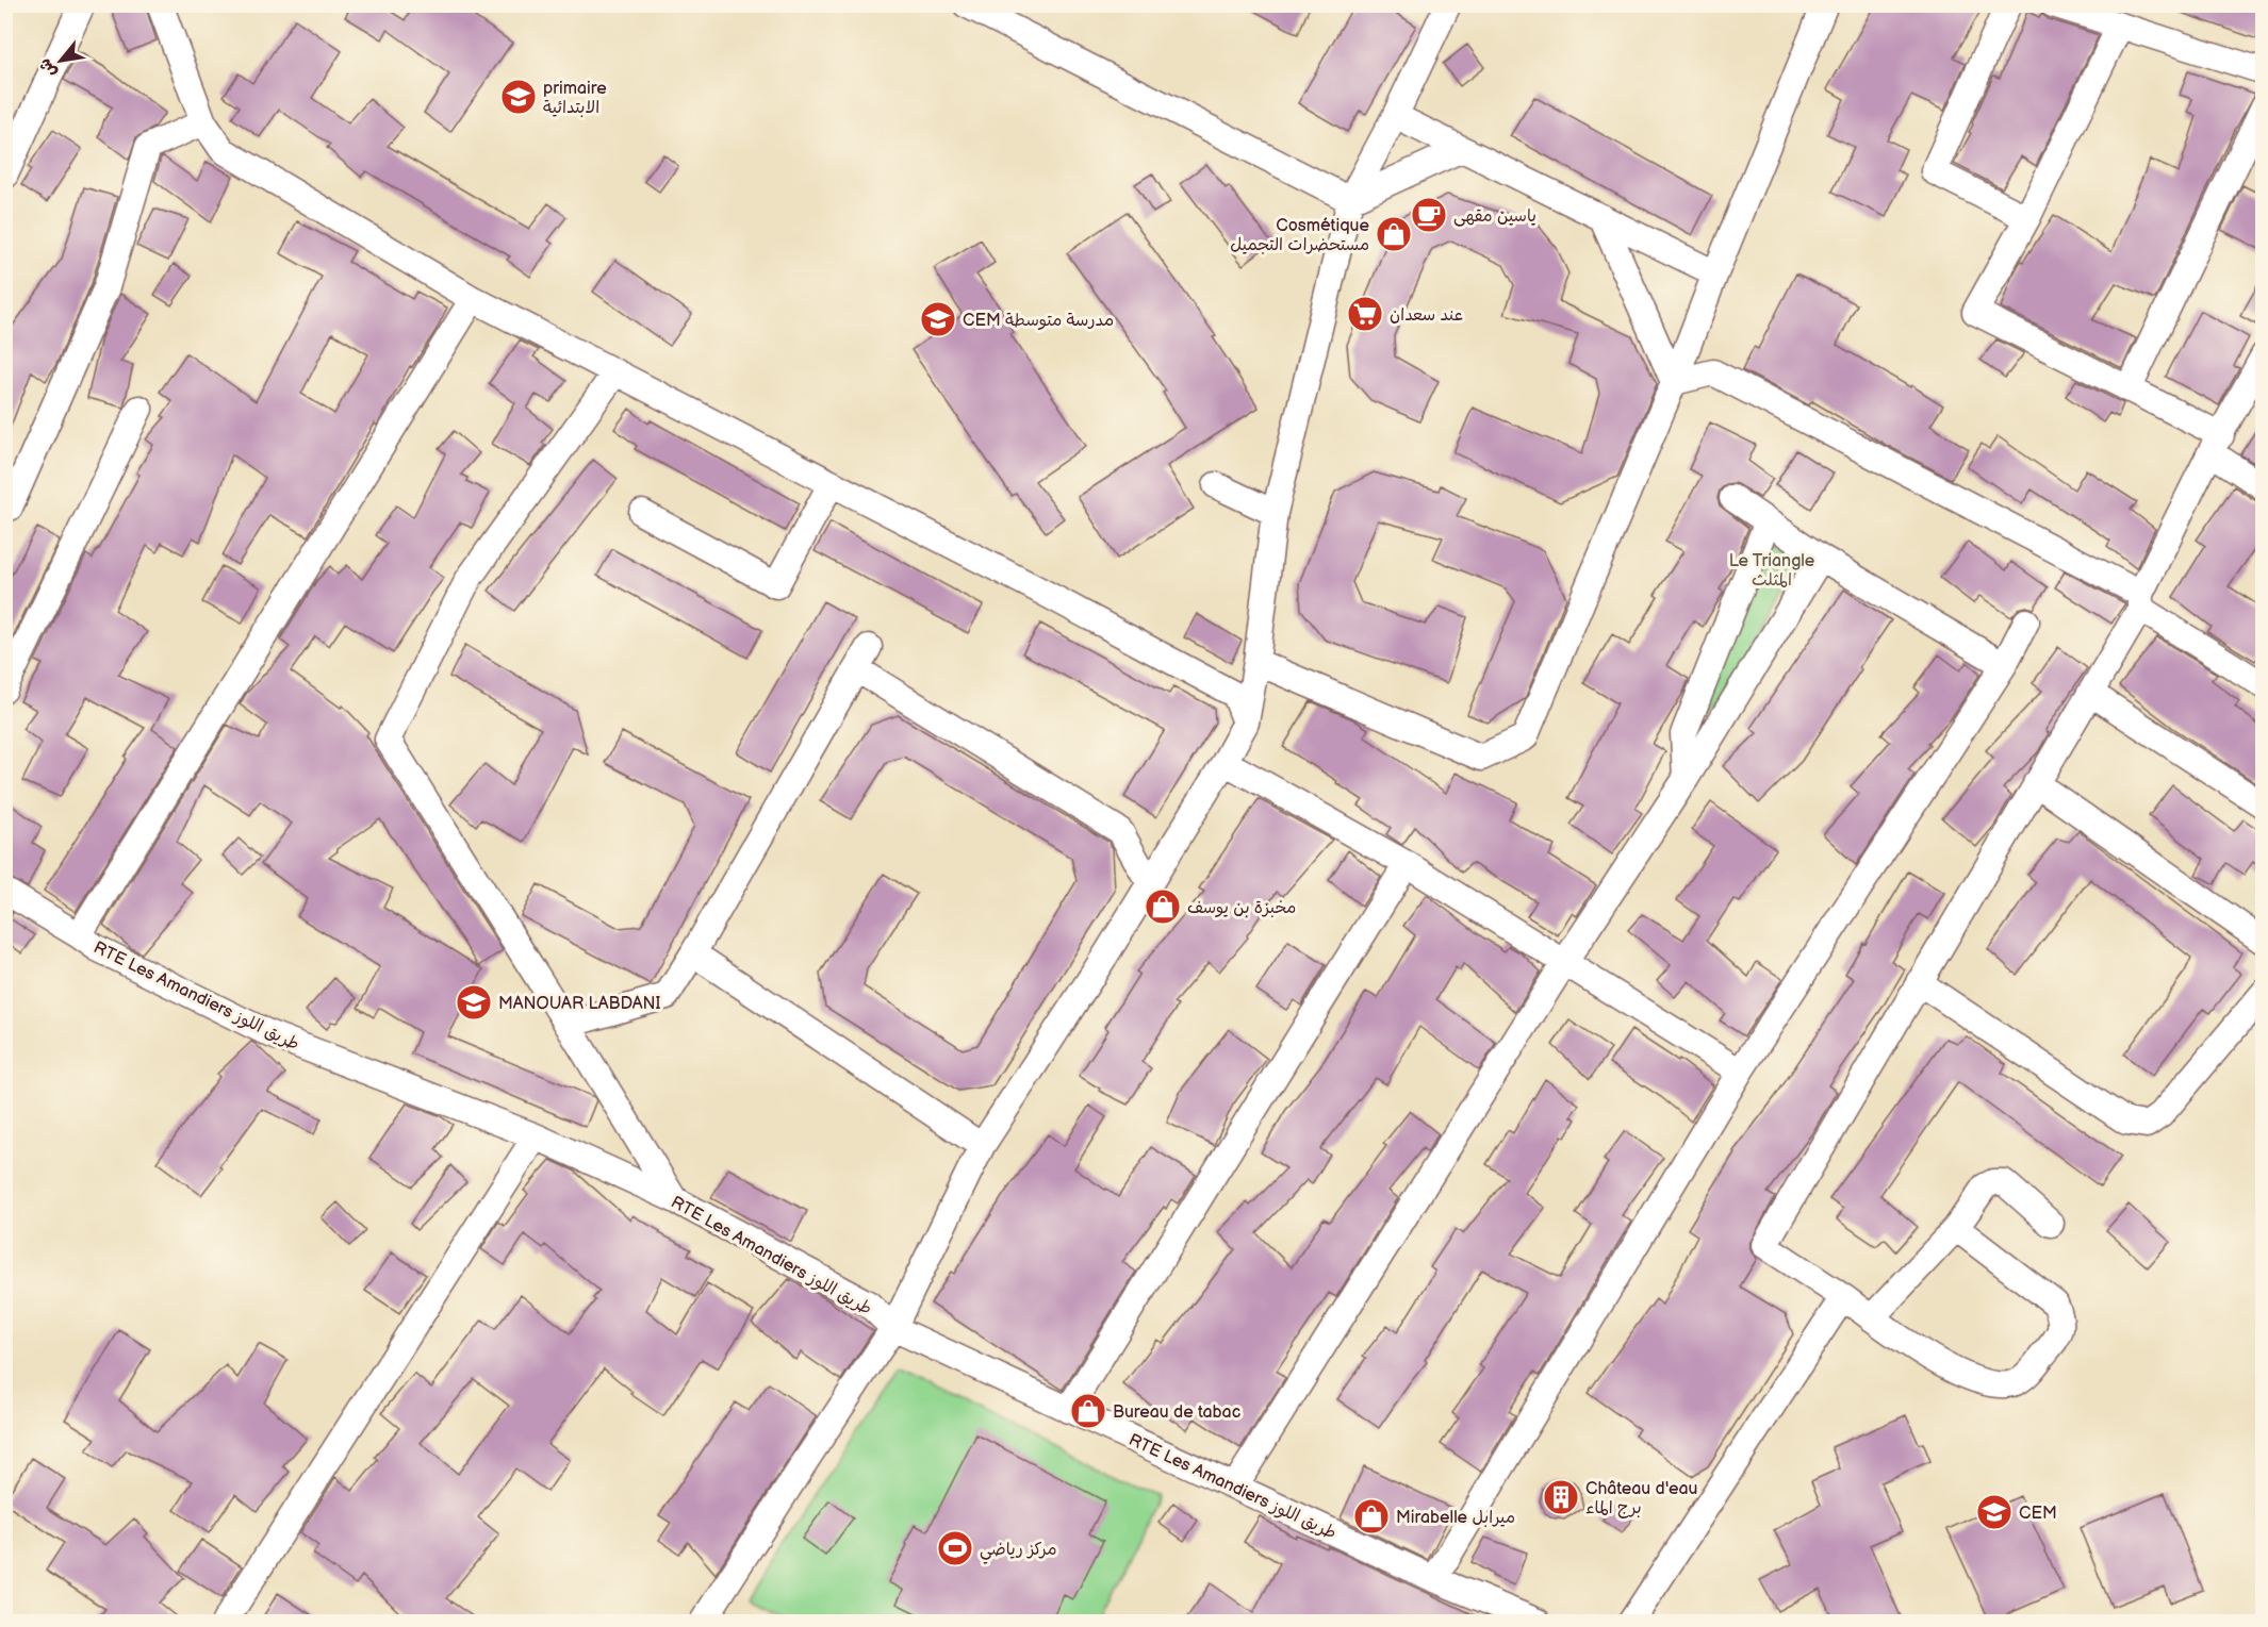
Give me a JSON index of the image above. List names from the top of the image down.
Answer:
{
  "streets": {
    "street": ["RTE Les Amandiers طريق اللوز"]
  },
  "parks": ["Le Triangle المثلث"],
  "places": {
    "school or university": [
      "primaire الابتدائية",
      "CEM مدرسة متوسطة",
      "MANOUAR LABDANI",
      "CEM"
    ],
    "cafe": ["ياسين مقهى"],
    "shop": [
      "Cosmétique مستحضرات التجميل",
      "مخبزة بن یوسف",
      "Bureau de tabac",
      "Mirabelle ميرابل"
    ],
    "supermarket": ["عند سعدان"],
    "building": ["Château d'eau برج الماء"],
    "sports": ["مركز رياضي"]
  },
  "north": "bottom left"
}
